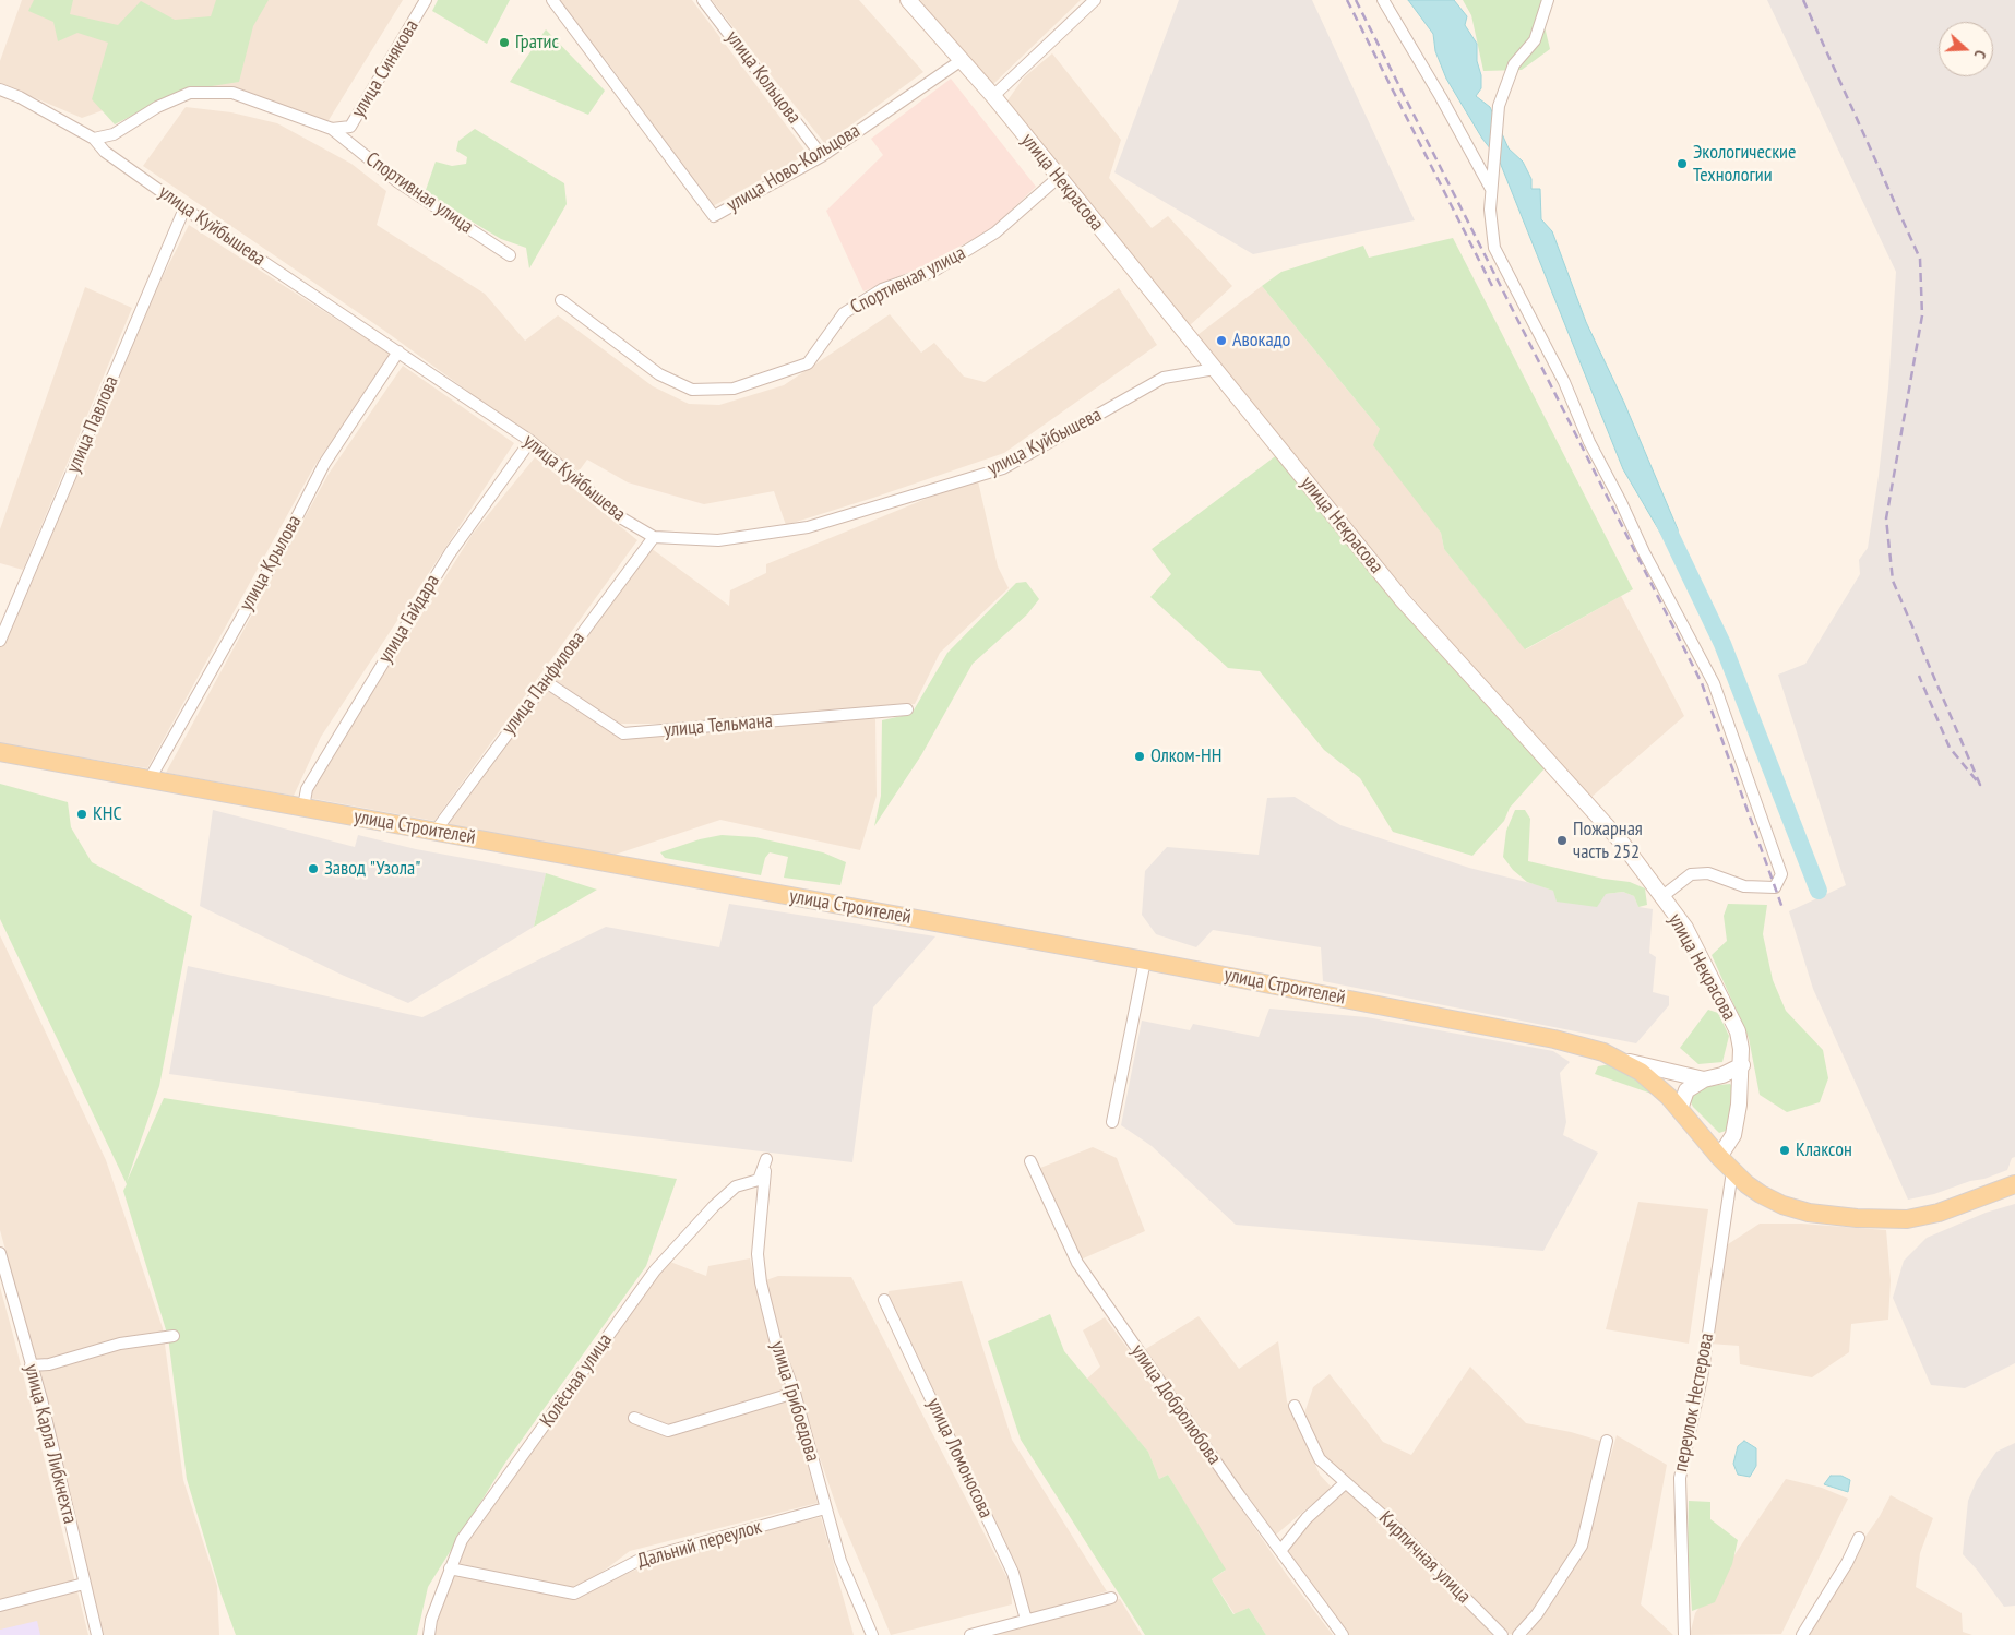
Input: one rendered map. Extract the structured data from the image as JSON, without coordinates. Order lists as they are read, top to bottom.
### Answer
{
  "streets": {
    "main road": ["улица Строителей"],
    "street": [
      "улица Синякова",
      "улица Кольцова",
      "улица Ново-Кольцова",
      "улица Некрасова",
      "Спортивная улица",
      "улица Куйбышева",
      "улица Павлова",
      "улица Крылова",
      "улица Гайдара",
      "улица Панфилова",
      "улица Тельмана",
      "Колёсная улица",
      "улица Грибоедова",
      "переулок Нестерова",
      "улица Добролюбова",
      "улица Карла Либкнехта",
      "улица Ломоносова",
      "Дальний переулок",
      "Кирпичная улица"
    ]
  },
  "crossings": [
    ["улица Синякова", "Спортивная улица"],
    ["улица Синякова", "улица Куйбышева"],
    ["улица Кольцова", "улица Ново-Кольцова"],
    ["улица Ново-Кольцова", "улица Некрасова"],
    ["улица Некрасова", "Спортивная улица"],
    ["улица Некрасова", "улица Куйбышева"],
    ["улица Некрасова", "улица Строителей"],
    ["улица Куйбышева", "улица Павлова"],
    ["улица Куйбышева", "улица Крылова"],
    ["улица Куйбышева", "улица Гайдара"],
    ["улица Куйбышева", "улица Панфилова"],
    ["улица Крылова", "улица Строителей"],
    ["улица Гайдара", "улица Строителей"],
    ["улица Панфилова", "улица Тельмана"],
    ["улица Панфилова", "улица Строителей"],
    ["улица Строителей", "переулок Нестерова"],
    ["Колёсная улица", "улица Грибоедова"],
    ["Колёсная улица", "Дальний переулок"],
    ["улица Грибоедова", "Дальний переулок"]
  ],
  "places": [
    "Гратис",
    "Экологические Технологии",
    "Авокадо",
    "Олком-НН",
    "КНС",
    "Пожарная часть 252",
    "Завод \"Узола\"",
    "Клаксон"
  ],
  "north": "right"
}
